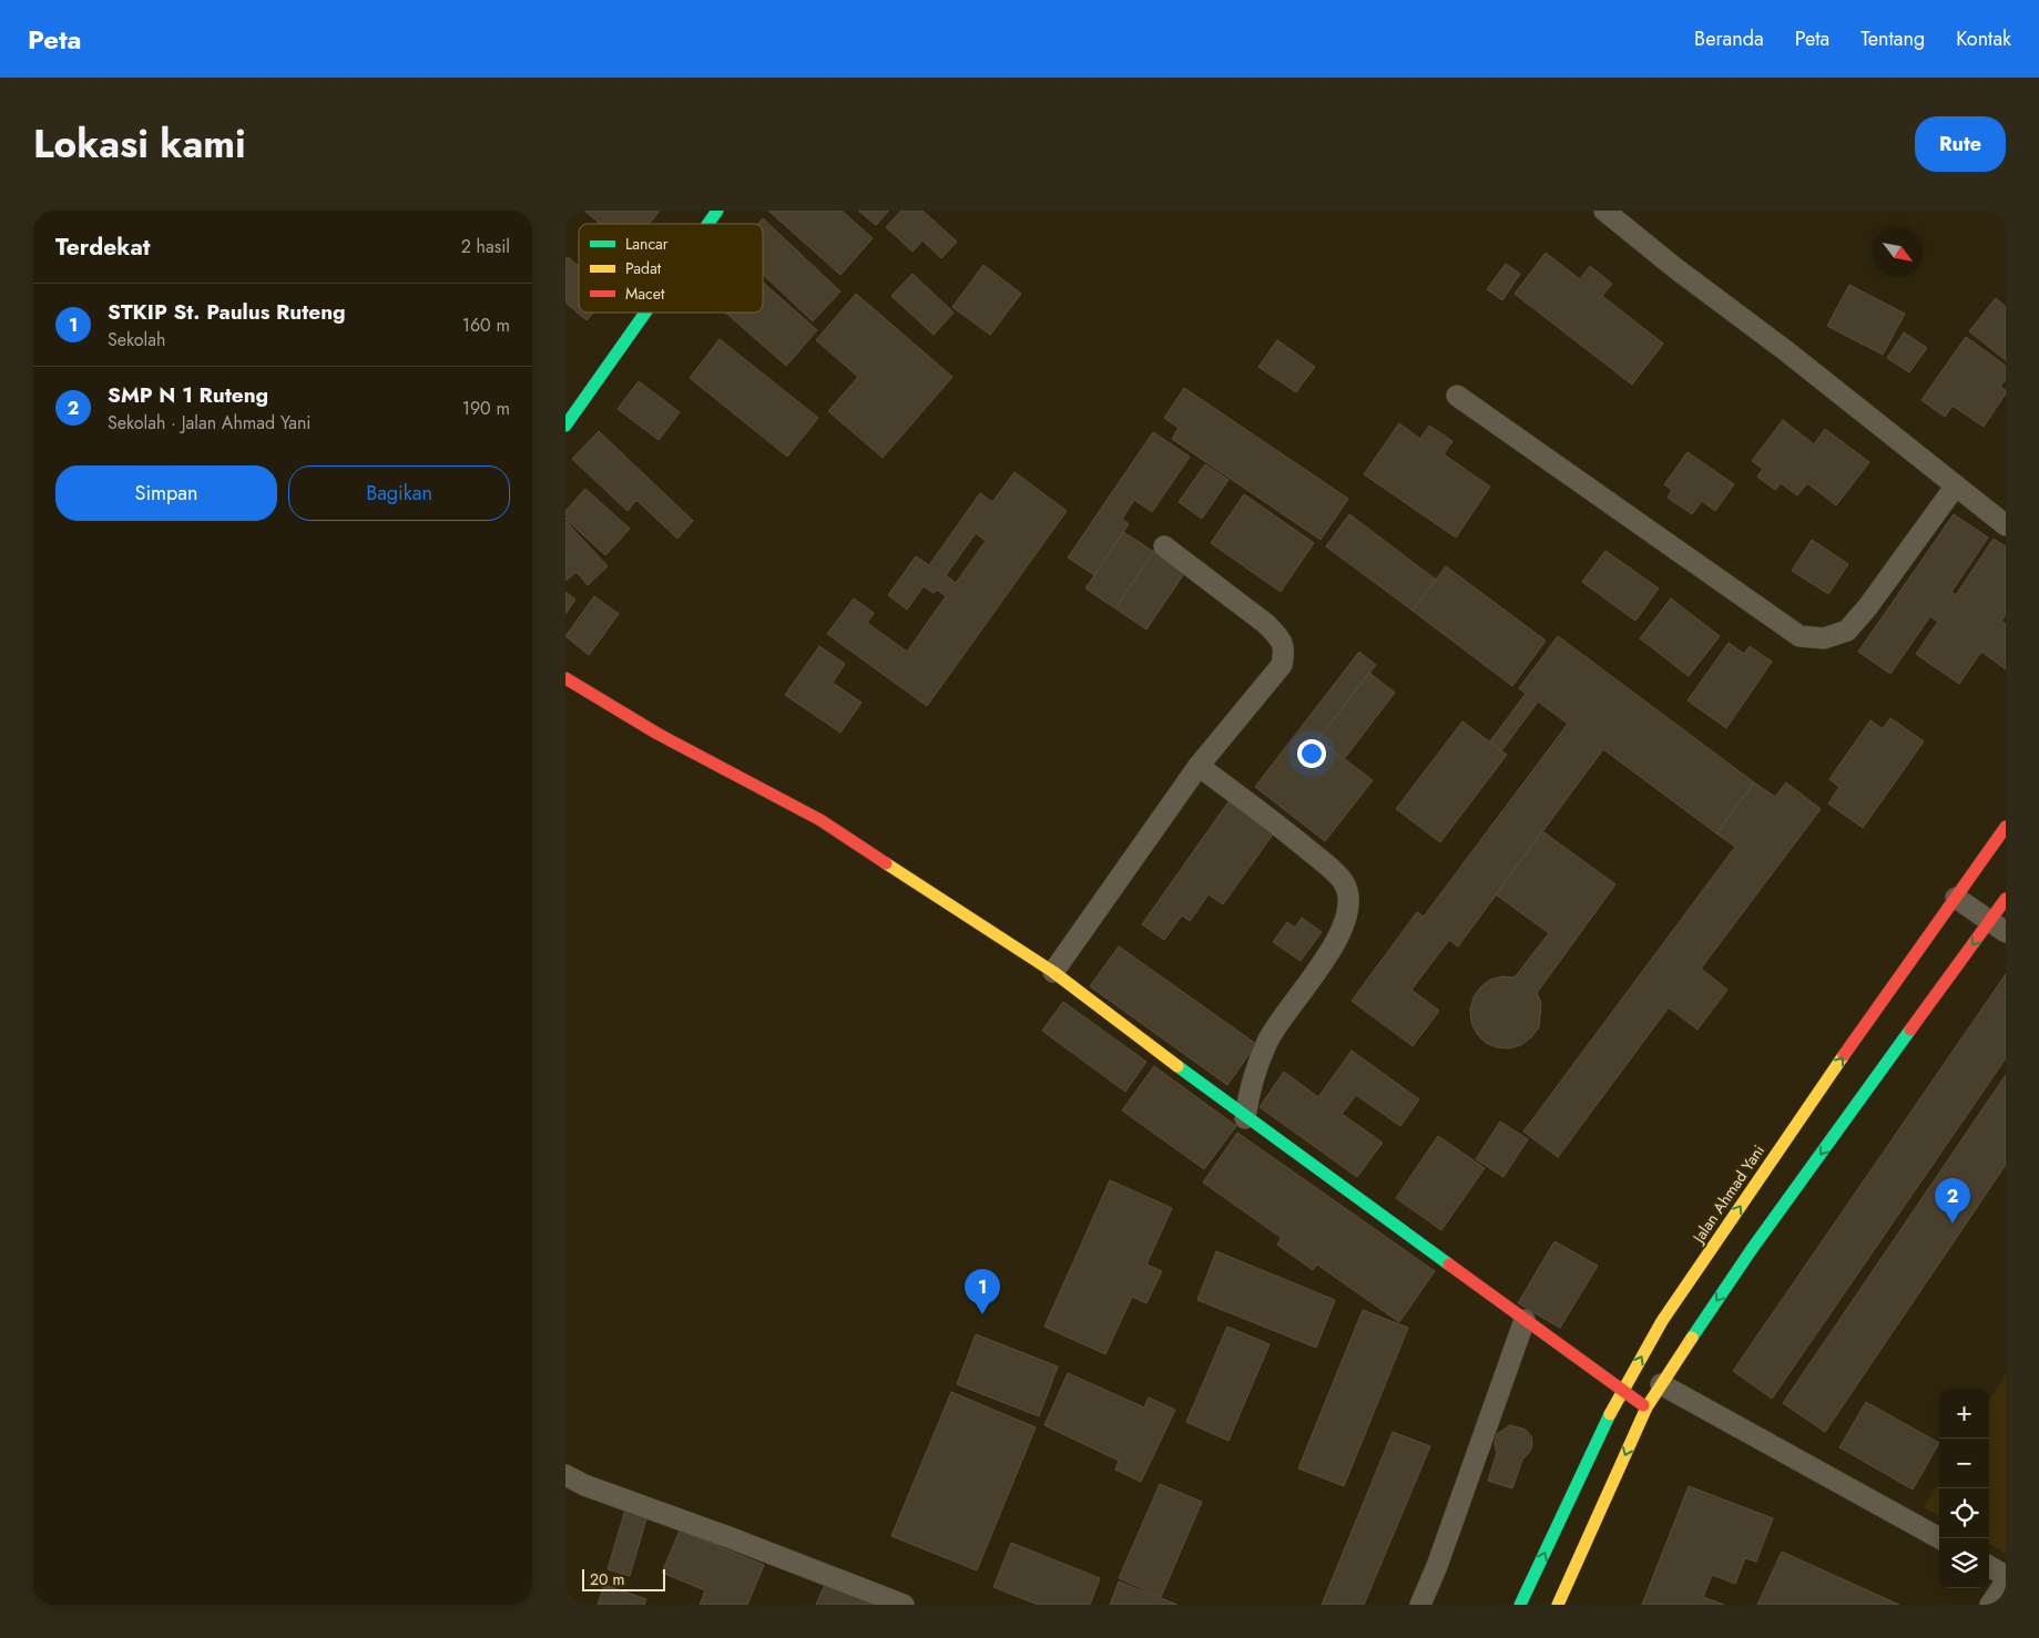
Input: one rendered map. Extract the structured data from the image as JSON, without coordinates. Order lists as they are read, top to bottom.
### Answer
{
  "streets": {
    "main road": ["Jalan Ahmad Yani"]
  },
  "legend": ["Lancar", "Padat", "Macet"],
  "scale_bar": "20 m",
  "north": "bottom right",
  "page": {
    "header": "Peta",
    "nav": [
      "Beranda",
      "Peta",
      "Tentang",
      "Kontak"
    ],
    "title": "Lokasi kami",
    "buttons": [
      "Rute",
      ["Simpan", "Bagikan"]
    ],
    "heading": ["Terdekat", "2 hasil"],
    "list": [
      {
        "mark": "1",
        "name": "STKIP St. Paulus Ruteng",
        "note": "Sekolah",
        "value": "160 m"
      },
      {
        "mark": "2",
        "name": "SMP N 1 Ruteng",
        "note": "Sekolah · Jalan Ahmad Yani",
        "value": "190 m"
      }
    ],
    "pins": ["2", "1"],
    "map_buttons": ["+", "−"],
    "scale": "20 m"
  }
}
